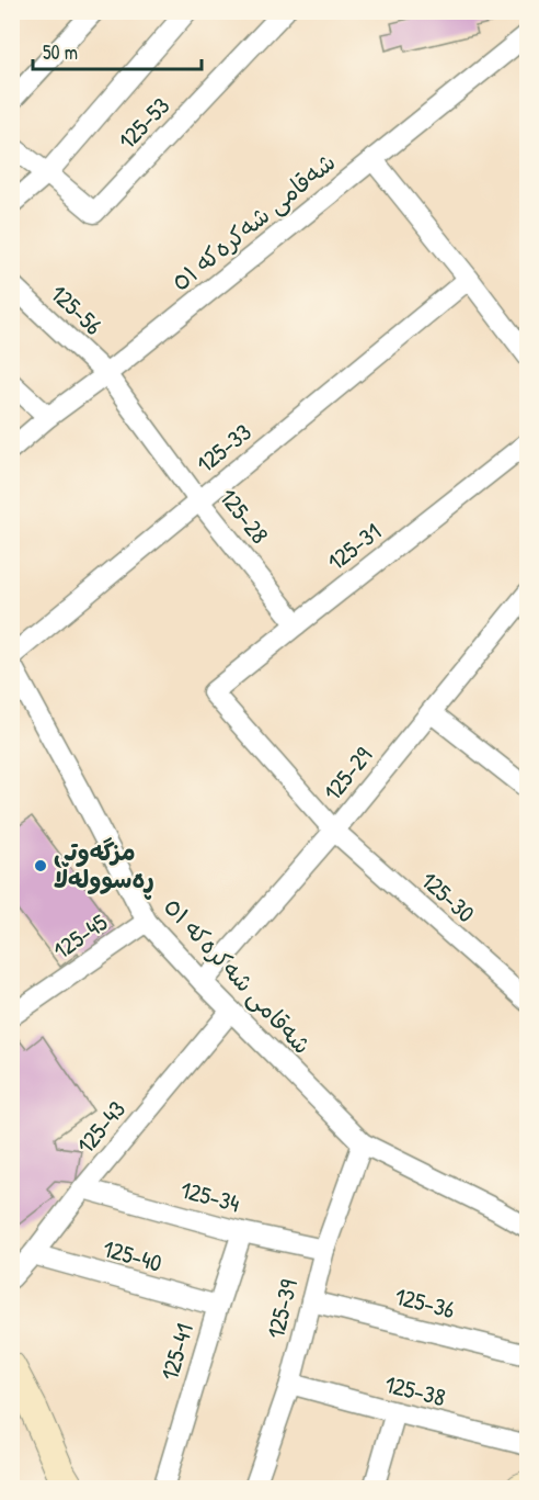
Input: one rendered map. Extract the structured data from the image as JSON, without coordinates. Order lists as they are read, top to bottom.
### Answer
{
  "streets": {
    "street": [
      "125-53",
      "شەقامی شەکرەکە ٥١",
      "125-56",
      "125-33",
      "125-28",
      "125-31",
      "125-29",
      "125-30",
      "125-45",
      "125-43",
      "125-34",
      "125-40",
      "125-36",
      "125-39",
      "125-41",
      "125-38"
    ]
  },
  "crossings": [
    ["شەقامی شەکرەکە ٥١", "125-56"],
    ["شەقامی شەکرەکە ٥١", "125-28"],
    ["شەقامی شەکرەکە ٥١", "125-29"],
    ["شەقامی شەکرەکە ٥١", "125-45"],
    ["شەقامی شەکرەکە ٥١", "125-43"],
    ["شەقامی شەکرەکە ٥١", "125-39"],
    ["125-56", "125-28"],
    ["125-33", "125-28"],
    ["125-28", "125-31"],
    ["125-31", "125-30"],
    ["125-29", "125-30"],
    ["125-43", "125-34"],
    ["125-43", "125-40"],
    ["125-34", "125-39"],
    ["125-34", "125-41"],
    ["125-40", "125-41"],
    ["125-36", "125-39"],
    ["125-39", "125-38"]
  ],
  "places": ["مزگەوتی ڕەسوولەڵا"],
  "scale_bar": "50 m"
}
